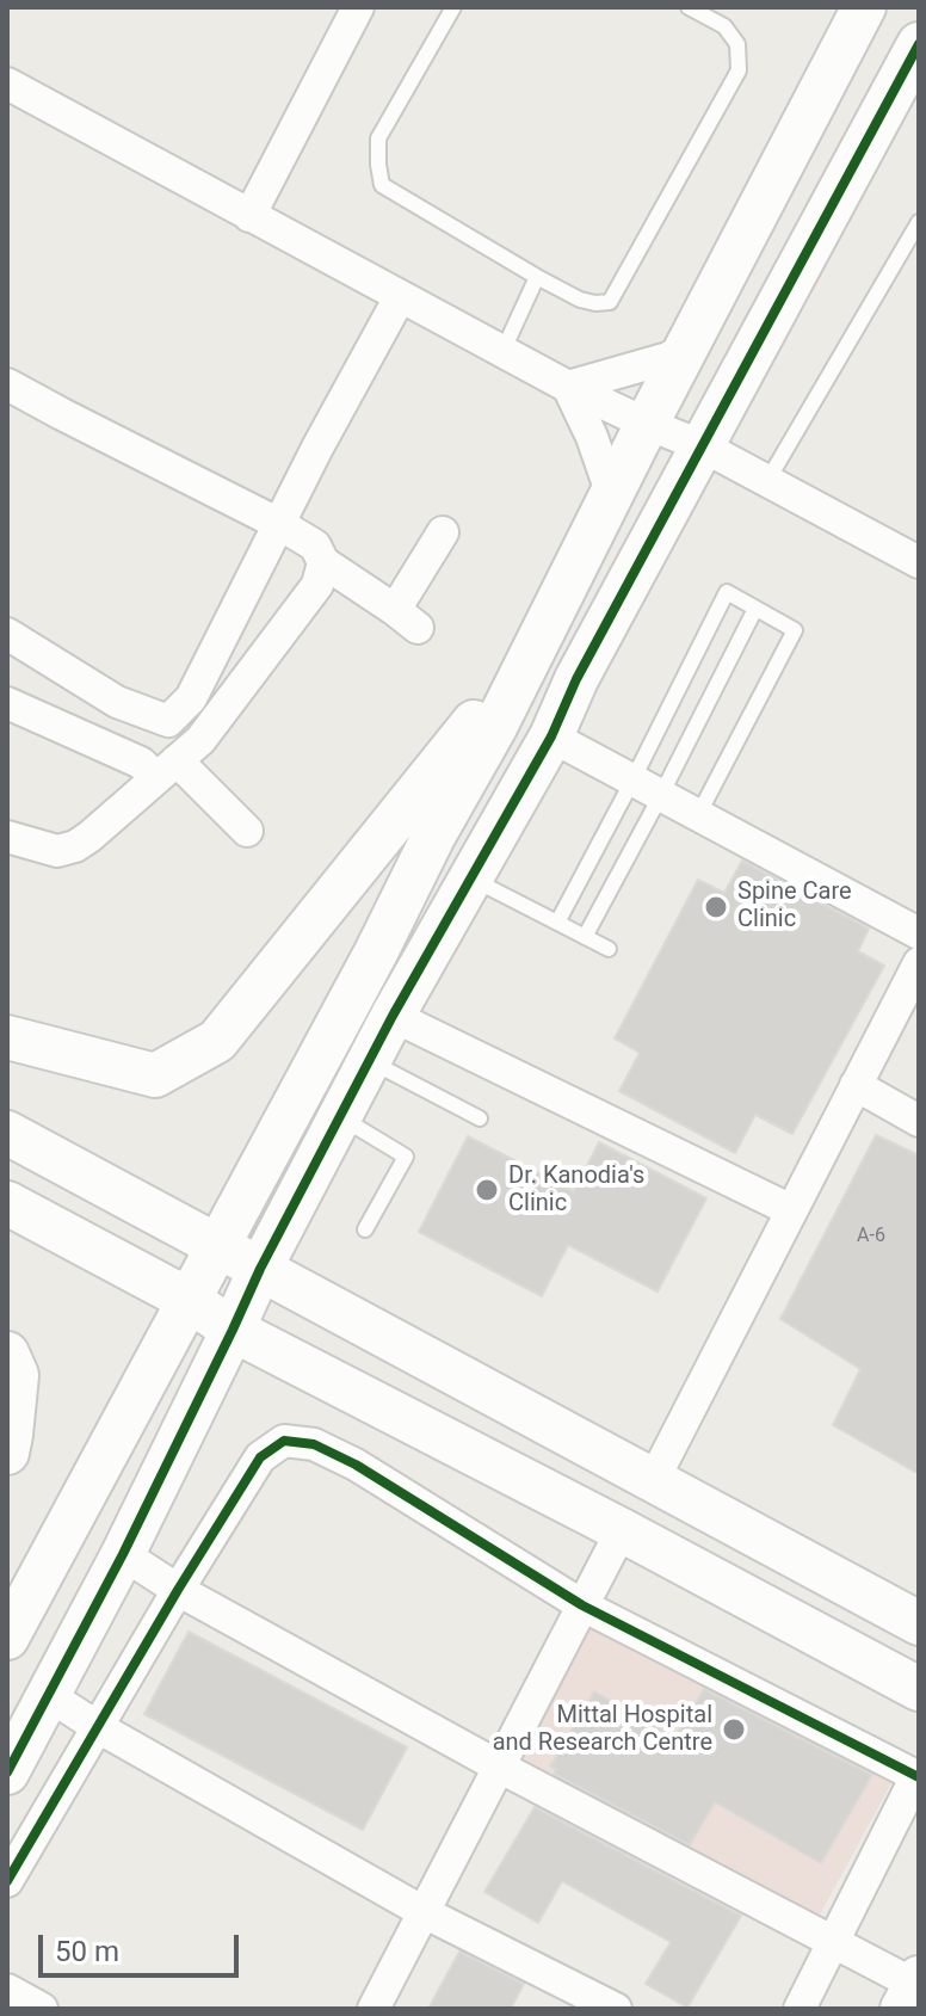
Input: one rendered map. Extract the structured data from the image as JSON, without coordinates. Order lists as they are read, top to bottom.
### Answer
{
  "places": ["Spine Care Clinic", "Dr. Kanodia's Clinic", "Mittal Hospital and Research Centre"],
  "house_numbers": ["A-6"],
  "scale_bar": "50 m"
}
